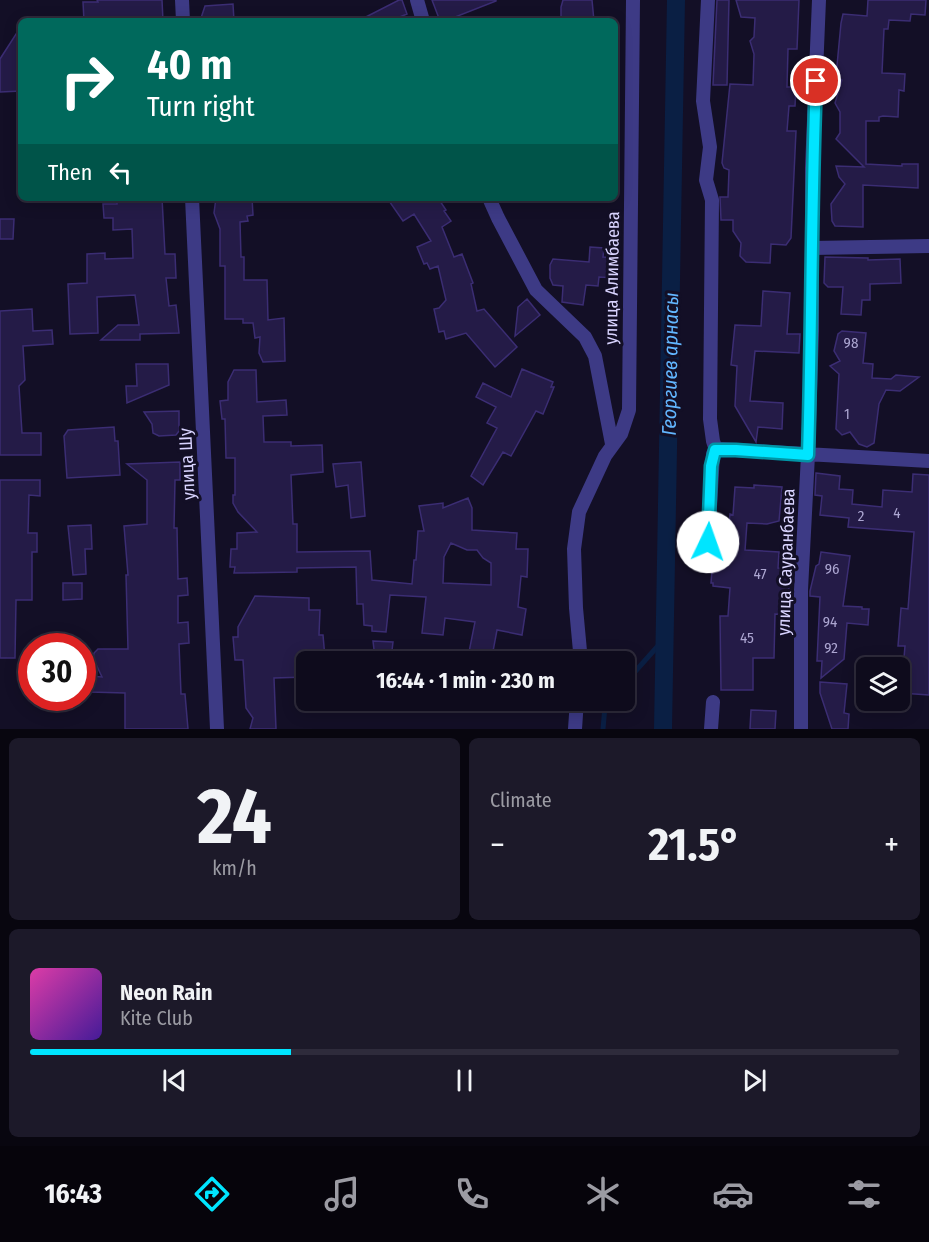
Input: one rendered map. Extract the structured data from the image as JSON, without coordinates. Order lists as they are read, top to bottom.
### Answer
{
  "streets": {
    "street": ["улица Алимбаева", "улица Шу", "улица Сауранбаева"]
  },
  "water": ["Георгиев арнасы"],
  "house_numbers": [
    "98",
    "1",
    "4",
    "2",
    "96",
    "47",
    "94",
    "45",
    "92"
  ],
  "page": {
    "turn": ["40 m", "Turn right"],
    "then": "Then",
    "limit": "30",
    "trip": "16:44 · 1 min · 230 m",
    "tile": [
      ["24", "km/h"],
      "Climate"
    ],
    "heat": ["−", "21.5°", "+"],
    "song": ["Neon Rain", "Kite Club"],
    "tabs": "16:43"
  }
}
